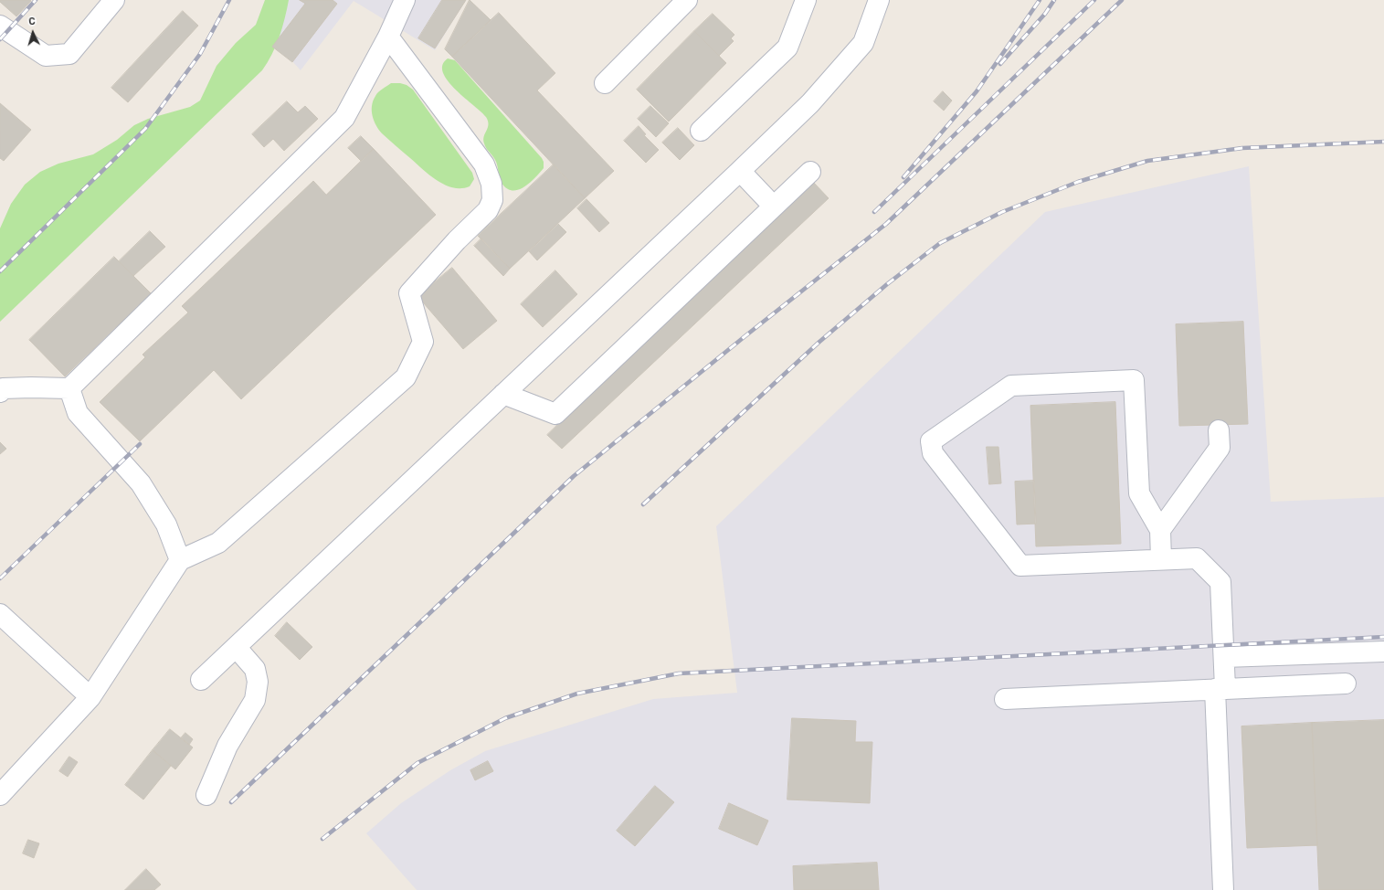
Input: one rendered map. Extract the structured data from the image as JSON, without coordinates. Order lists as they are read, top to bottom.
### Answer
{
  "north": "top"
}
